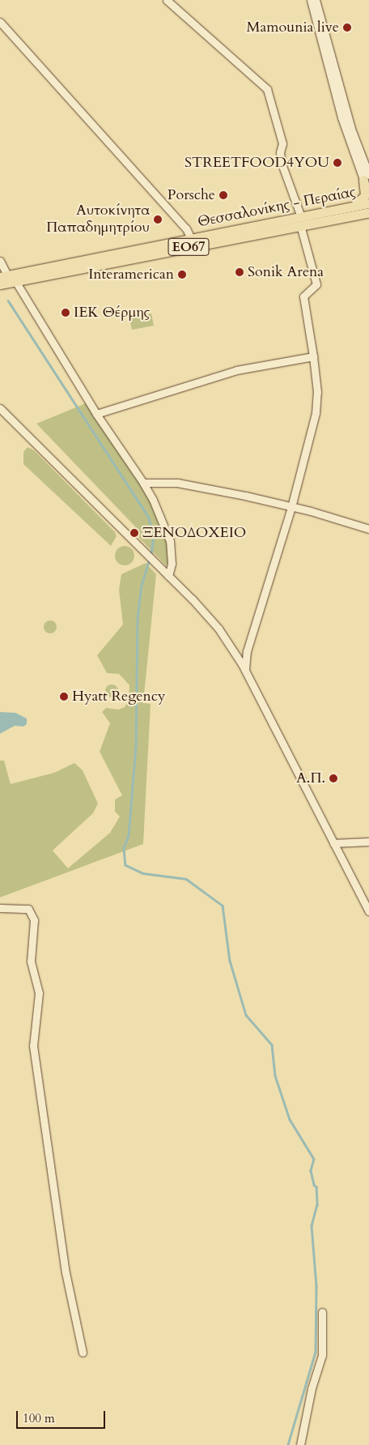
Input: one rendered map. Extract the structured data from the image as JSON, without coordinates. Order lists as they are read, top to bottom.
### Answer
{
  "streets": {
    "main road": ["Θεσσαλονίκης - Περαίας", "ΕΟ67"]
  },
  "places": [
    "Mamounia live",
    "STREETFOOD4YOU",
    "Porsche",
    "Αυτοκίνητα Παπαδημητρίου",
    "Sonik Arena",
    "Interamerican",
    "ΙΕΚ Θέρμης",
    "ΞΕΝΟΔΟΧΕΙΟ",
    "Hyatt Regency",
    "Α.Π."
  ],
  "scale_bar": "100 m"
}
